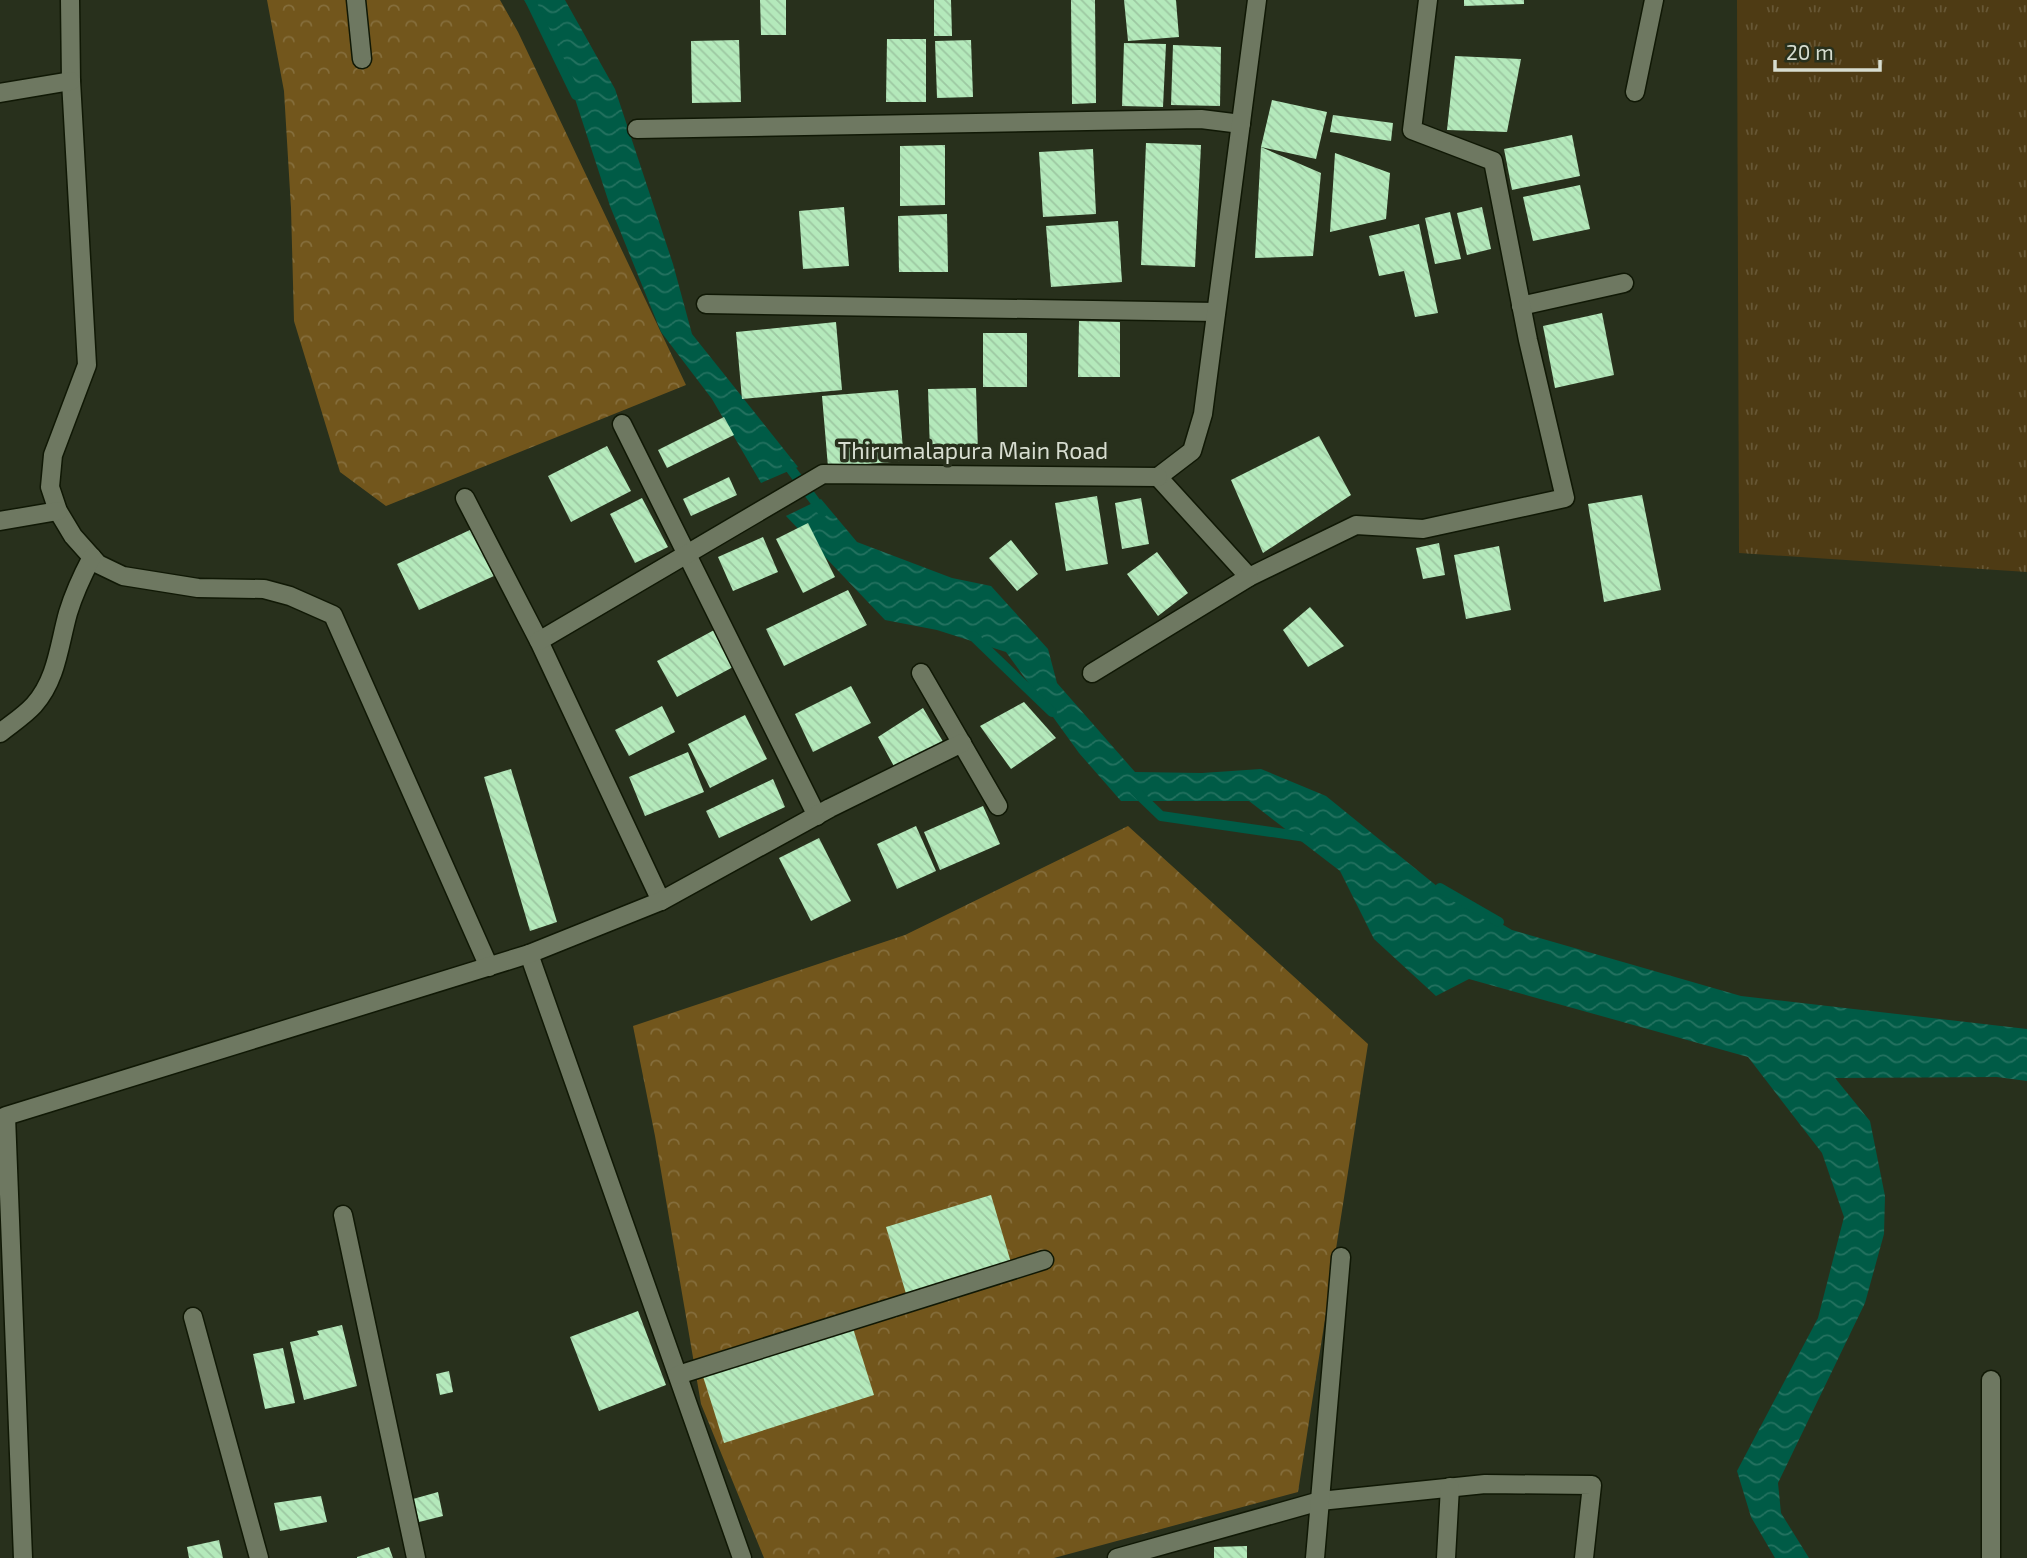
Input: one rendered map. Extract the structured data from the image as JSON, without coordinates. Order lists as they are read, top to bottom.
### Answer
{
  "streets": {
    "street": ["Thirumalapura Main Road"]
  },
  "scale_bar": "20 m"
}
